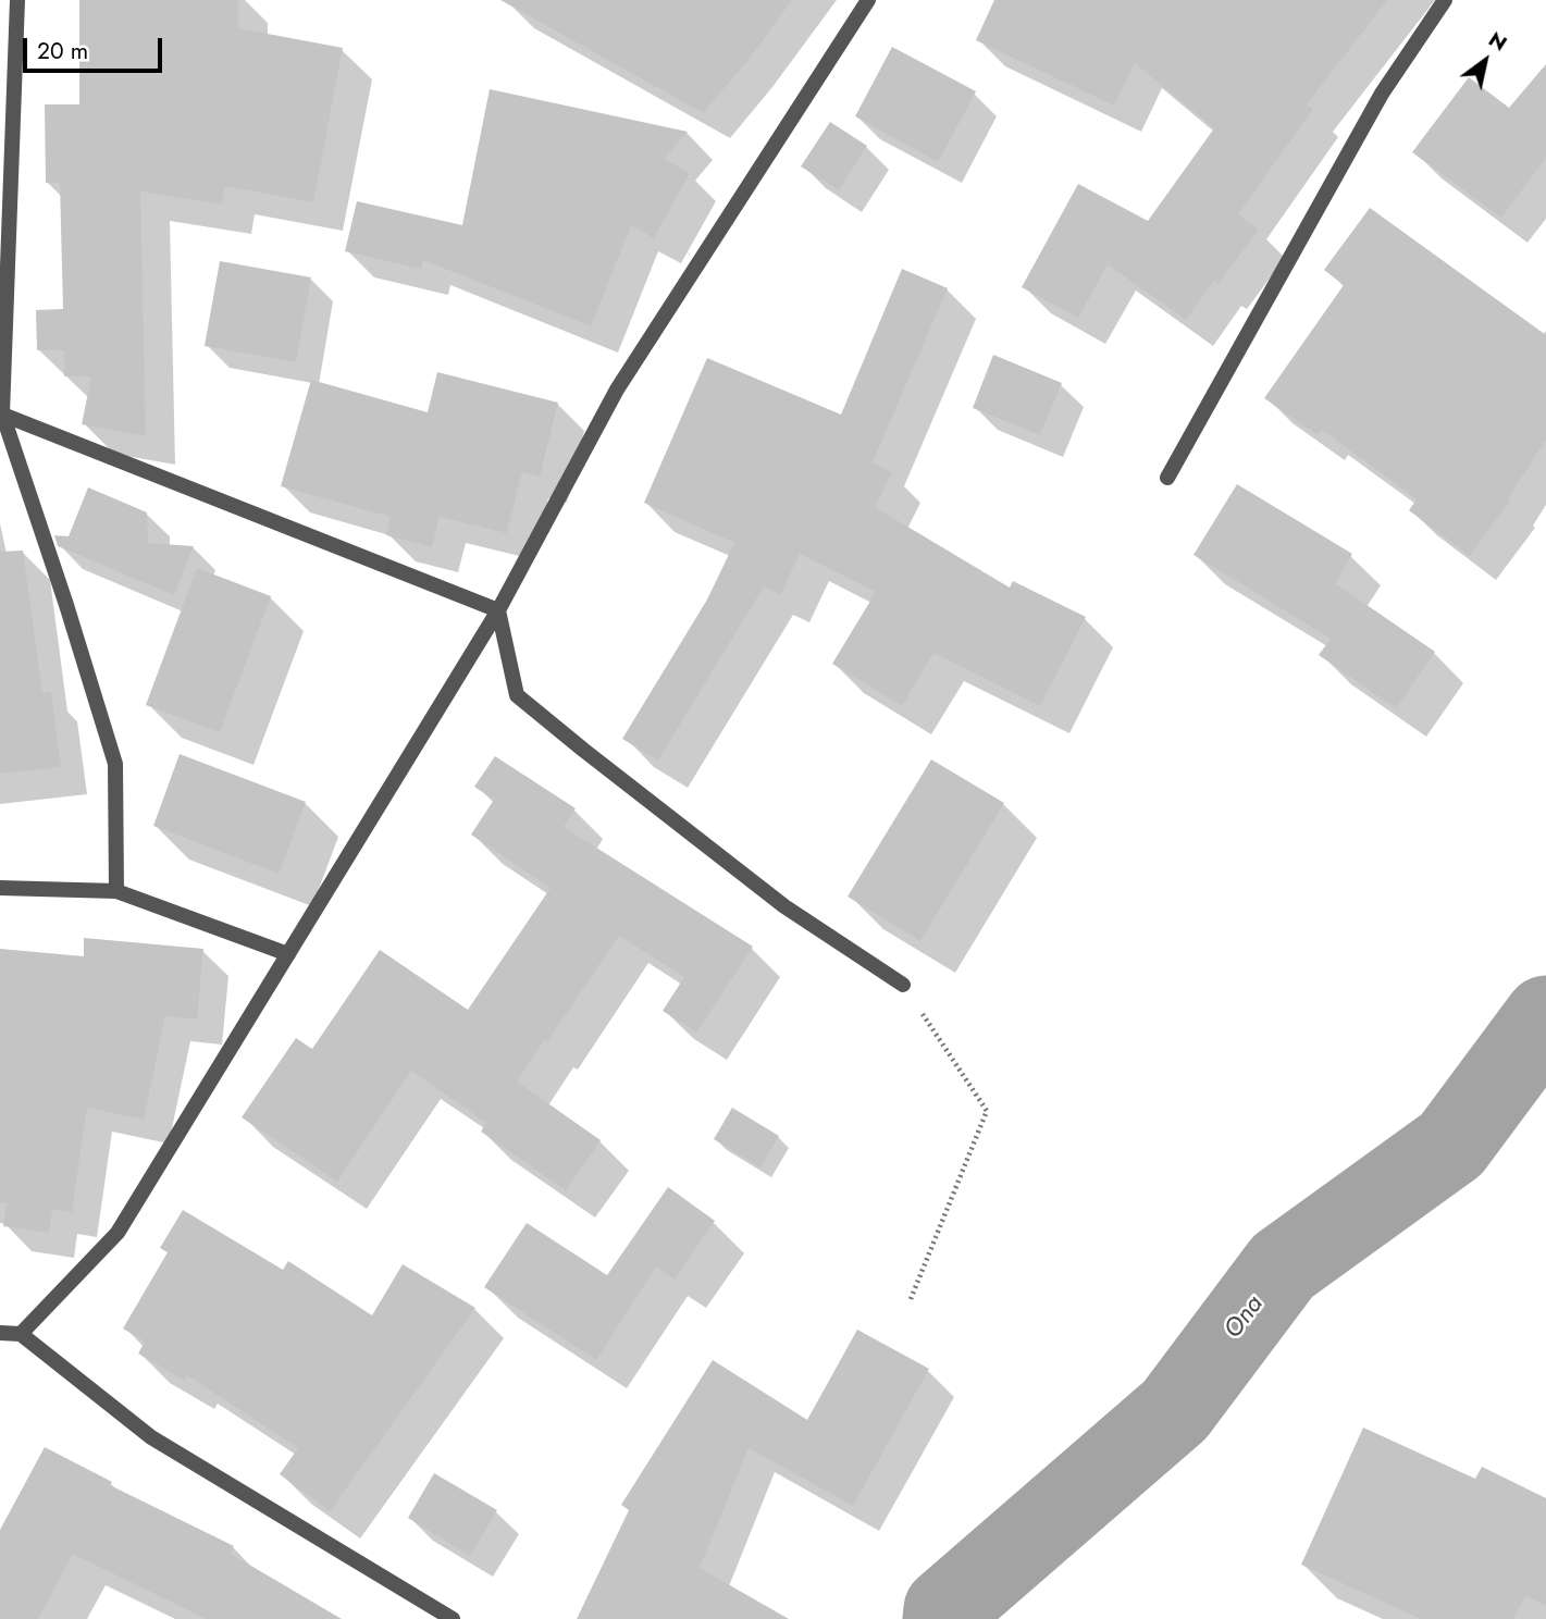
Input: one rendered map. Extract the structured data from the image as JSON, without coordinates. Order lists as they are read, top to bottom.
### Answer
{
  "water": ["Ona"],
  "scale_bar": "20 m",
  "north": "top right"
}
